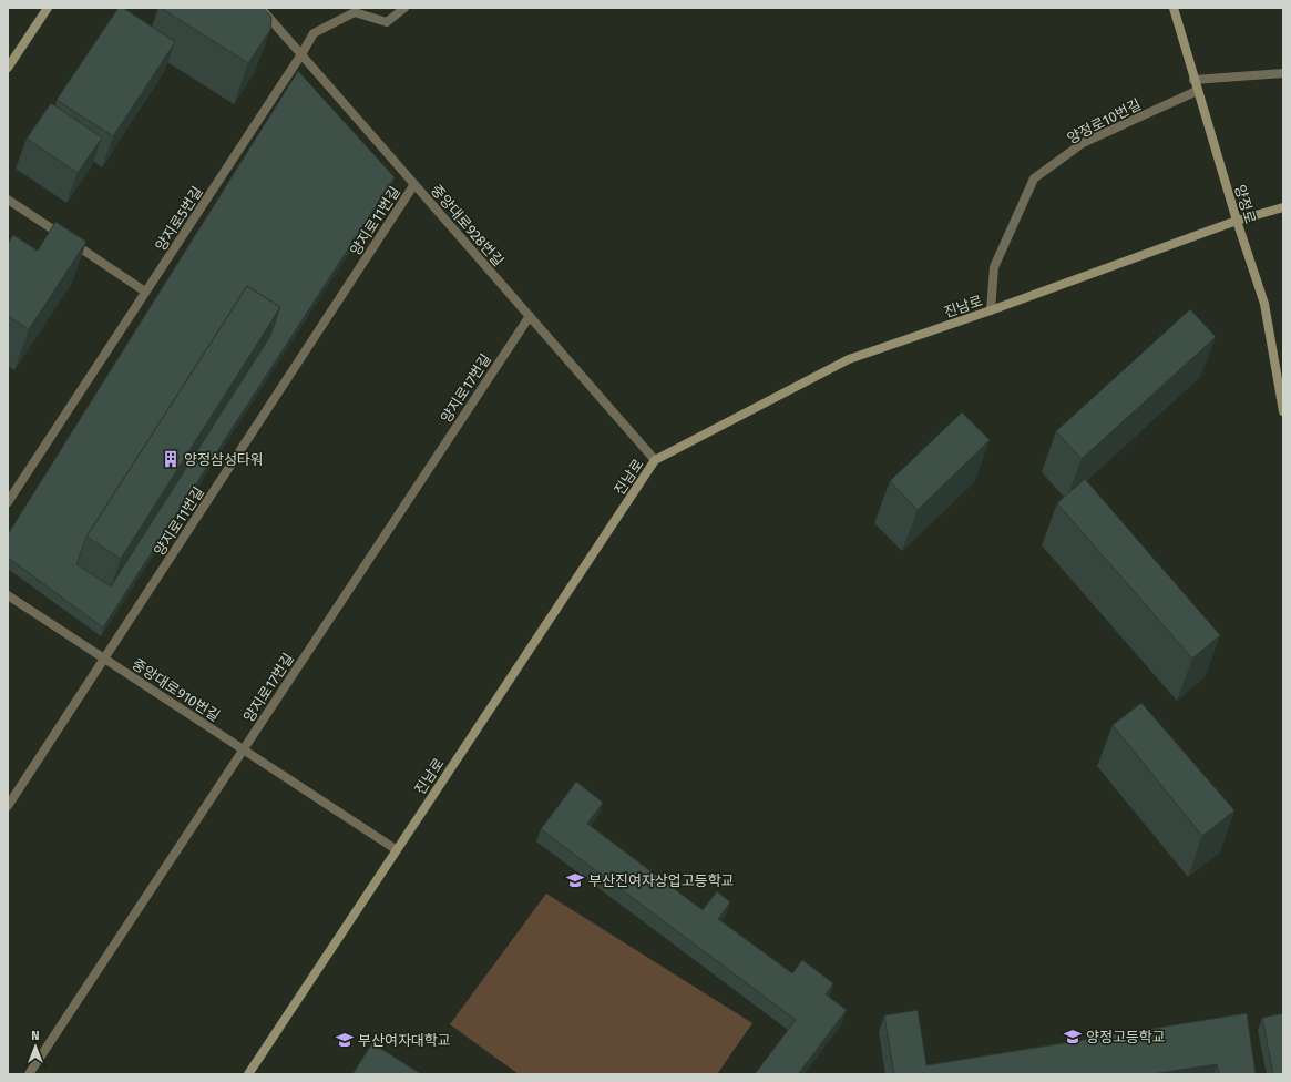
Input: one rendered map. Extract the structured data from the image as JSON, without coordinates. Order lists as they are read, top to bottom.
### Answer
{
  "streets": {
    "street": [
      "양정로10번길",
      "양정로",
      "양지로5번길",
      "양지로11번길",
      "중앙대로928번길",
      "진남로",
      "양지로17번길",
      "중앙대로910번길"
    ]
  },
  "crossings": [
    ["양정로10번길", "양정로"],
    ["양정로10번길", "진남로"],
    ["양정로", "진남로"],
    ["양지로5번길", "중앙대로928번길"],
    ["양지로11번길", "중앙대로928번길"],
    ["양지로11번길", "중앙대로910번길"],
    ["중앙대로928번길", "진남로"],
    ["중앙대로928번길", "양지로17번길"],
    ["진남로", "중앙대로910번길"],
    ["양지로17번길", "중앙대로910번길"]
  ],
  "places": {
    "building": ["양정삼성타워"],
    "school or university": ["부산진여자상업고등학교", "양정고등학교", "부산여자대학교"]
  },
  "north": "top"
}
